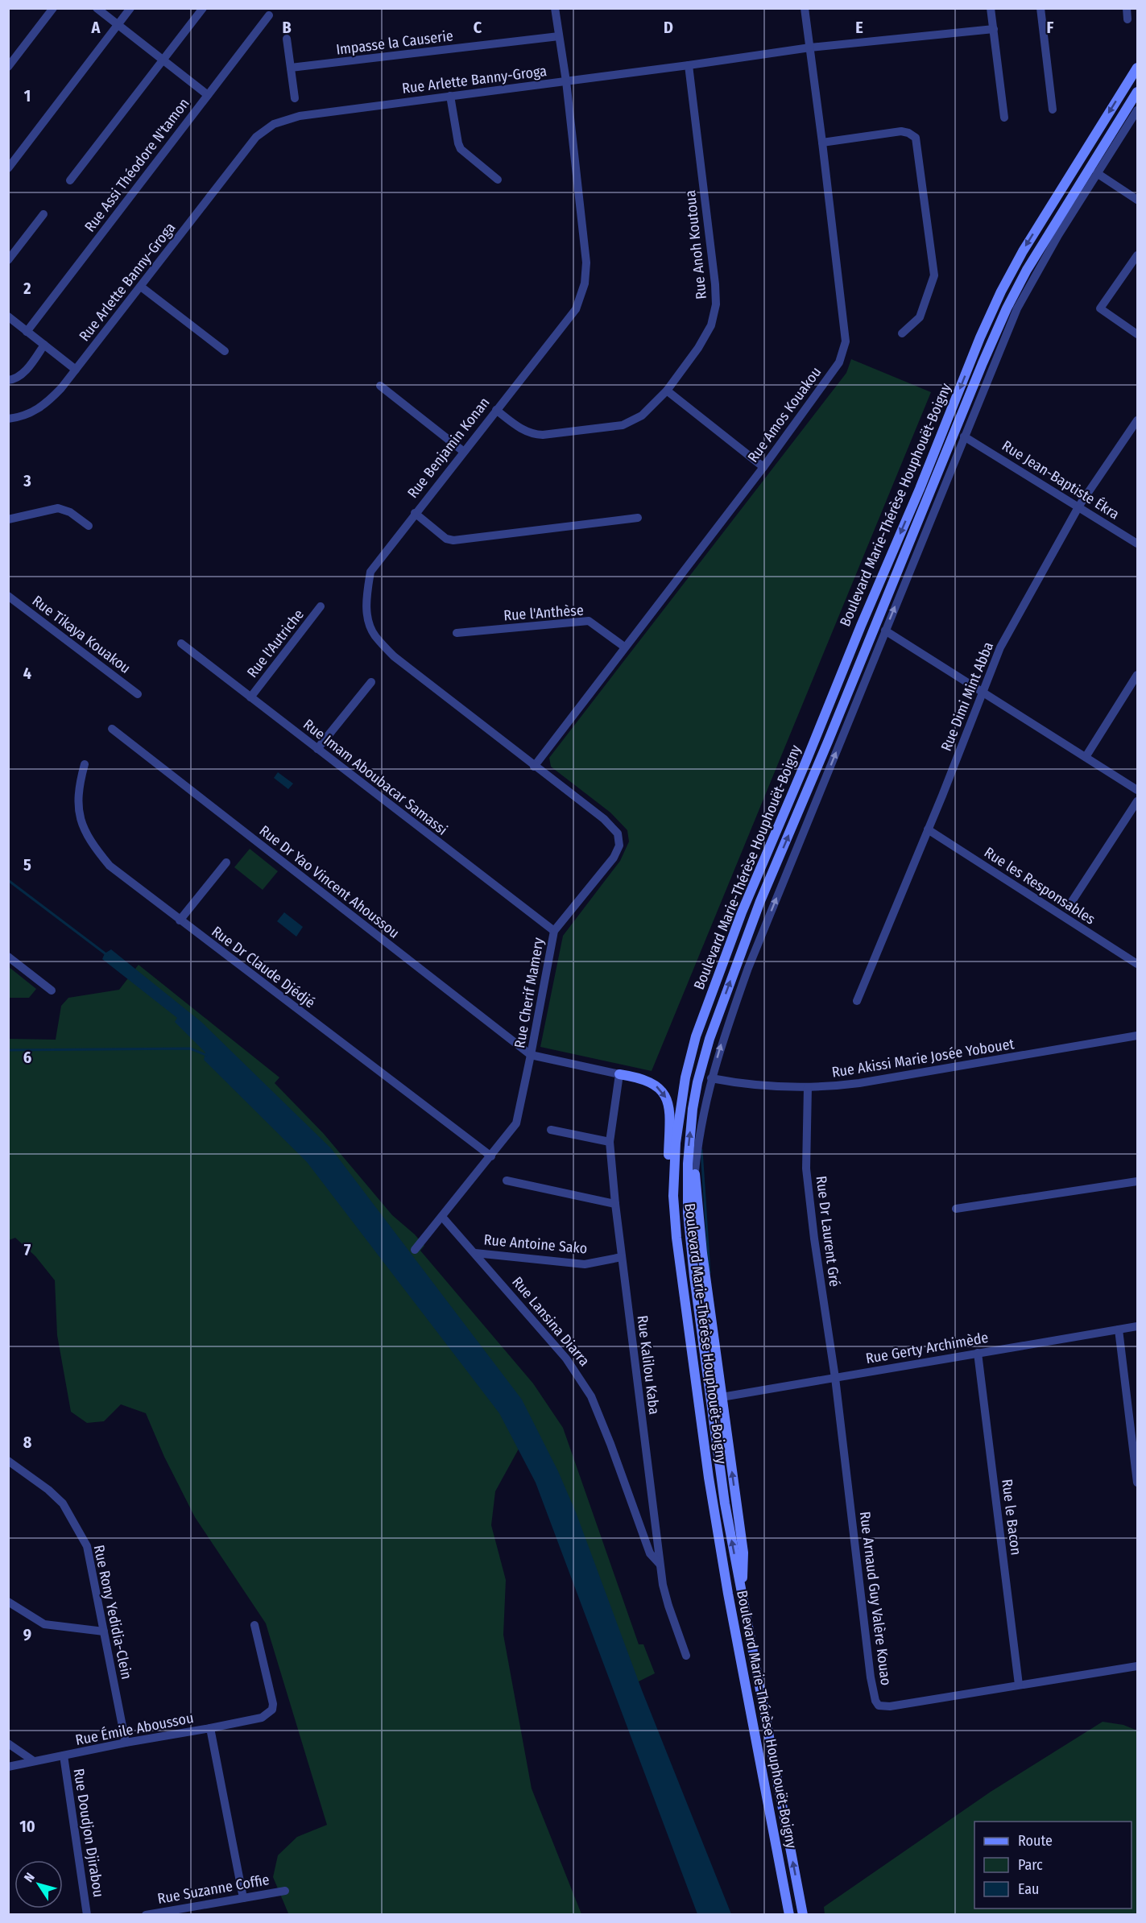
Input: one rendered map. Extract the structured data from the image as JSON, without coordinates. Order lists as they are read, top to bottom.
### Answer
{
  "streets": {
    "main road": ["Boulevard Marie-Thérèse Houphouët-Boigny"],
    "street": [
      "Impasse la Causerie",
      "Rue Arlette Banny-Groga",
      "Rue Assi Théodore N'tamon",
      "Rue Anoh Koutoua",
      "Rue Amos Kouakou",
      "Rue Benjamin Konan",
      "Rue Jean-Baptiste Ékra",
      "Rue l'Anthèse",
      "Rue Tikaya Kouakou",
      "Rue l'Autriche",
      "Rue Dimi Mint Abba",
      "Rue Imam Aboubacar Samassi",
      "Rue Dr Yao Vincent Ahoussou",
      "Rue les Responsables",
      "Rue Dr Claude Djédjé",
      "Rue Cherif Mamery",
      "Rue Akissi Marie Josée Yobouet",
      "Rue Dr Laurent Gré",
      "Rue Antoine Sako",
      "Rue Lansina Diarra",
      "Rue Gerty Archimède",
      "Rue Kalilou Kaba",
      "Rue le Bacon",
      "Rue Arnaud Guy Valère Kouao",
      "Rue Rony Yedidia-Clein",
      "Rue Émile Aboussou",
      "Rue Doudjon Djirabou",
      "Rue Suzanne Coffie"
    ]
  },
  "crossings": [
    ["Impasse la Causerie", "Rue Benjamin Konan"],
    ["Rue Arlette Banny-Groga", "Rue Anoh Koutoua"],
    ["Rue Arlette Banny-Groga", "Rue Amos Kouakou"],
    ["Rue Arlette Banny-Groga", "Rue Benjamin Konan"],
    ["Rue Anoh Koutoua", "Rue Benjamin Konan"],
    ["Rue Amos Kouakou", "Rue Benjamin Konan"],
    ["Rue Amos Kouakou", "Rue l'Anthèse"],
    ["Rue Amos Kouakou", "Rue Cherif Mamery"],
    ["Rue Benjamin Konan", "Rue Cherif Mamery"],
    ["Rue Jean-Baptiste Ékra", "Rue Dimi Mint Abba"],
    ["Rue l'Autriche", "Rue Imam Aboubacar Samassi"],
    ["Rue Dimi Mint Abba", "Rue les Responsables"],
    ["Rue Imam Aboubacar Samassi", "Rue Cherif Mamery"],
    ["Rue Dr Yao Vincent Ahoussou", "Rue Cherif Mamery"],
    ["Rue Dr Claude Djédjé", "Rue Cherif Mamery"],
    ["Rue Cherif Mamery", "Rue Lansina Diarra"],
    ["Rue Akissi Marie Josée Yobouet", "Rue Dr Laurent Gré"],
    ["Rue Dr Laurent Gré", "Rue Gerty Archimède"],
    ["Rue Dr Laurent Gré", "Rue Arnaud Guy Valère Kouao"],
    ["Rue Antoine Sako", "Rue Lansina Diarra"],
    ["Rue Antoine Sako", "Rue Kalilou Kaba"],
    ["Rue Lansina Diarra", "Rue Kalilou Kaba"],
    ["Rue Gerty Archimède", "Rue le Bacon"],
    ["Rue Gerty Archimède", "Rue Arnaud Guy Valère Kouao"],
    ["Rue le Bacon", "Rue Arnaud Guy Valère Kouao"],
    ["Rue Rony Yedidia-Clein", "Rue Émile Aboussou"],
    ["Rue Émile Aboussou", "Rue Doudjon Djirabou"],
    ["Rue Émile Aboussou", "Rue Suzanne Coffie"]
  ],
  "legend": ["Route", "Parc", "Eau"],
  "north": "top left",
  "grid": {
    "columns": [
      "A",
      "B",
      "C",
      "D",
      "E",
      "F"
    ],
    "rows": [
      "1",
      "2",
      "3",
      "4",
      "5",
      "6",
      "7",
      "8",
      "9",
      "10"
    ]
  }
}
